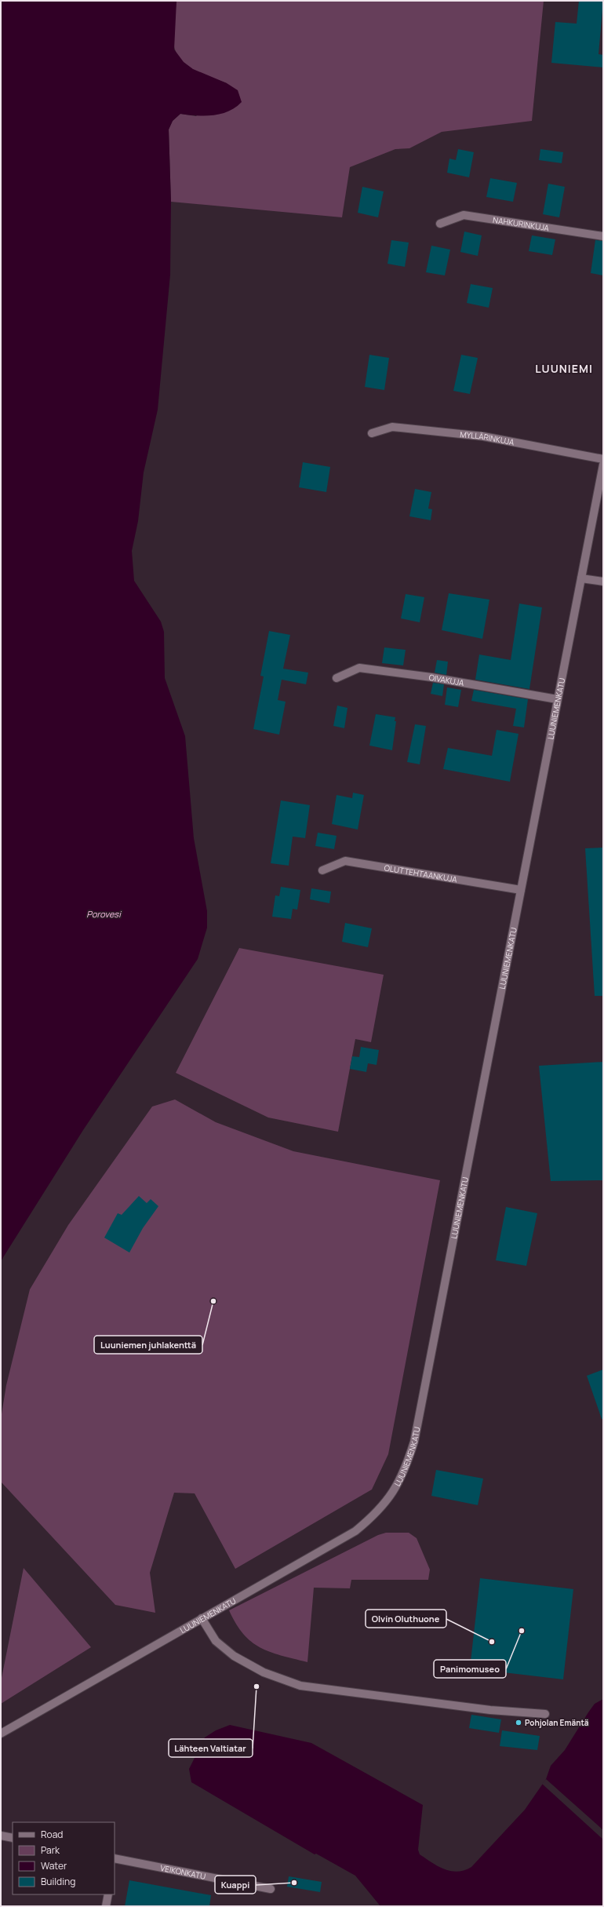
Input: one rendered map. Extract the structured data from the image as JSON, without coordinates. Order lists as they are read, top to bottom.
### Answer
{
  "streets": {
    "street": [
      "NAHKURINKUJA",
      "MYLLÄRINKUJA",
      "OIVAKUJA",
      "LUUNIEMENKATU",
      "OLUTTEHTAANKUJA",
      "VEIKONKATU"
    ]
  },
  "crossings": [
    ["OIVAKUJA", "LUUNIEMENKATU"],
    ["LUUNIEMENKATU", "OLUTTEHTAANKUJA"]
  ],
  "districts": ["LUUNIEMI"],
  "water": ["Porovesi"],
  "places": [
    "Luuniemen juhlakenttä",
    "Panimomuseo",
    "Olvin Oluthuone",
    "Lähteen Valtiatar",
    "Pohjolan Emäntä",
    "Kuappi"
  ],
  "legend": [
    "Road",
    "Park",
    "Water",
    "Building"
  ]
}
